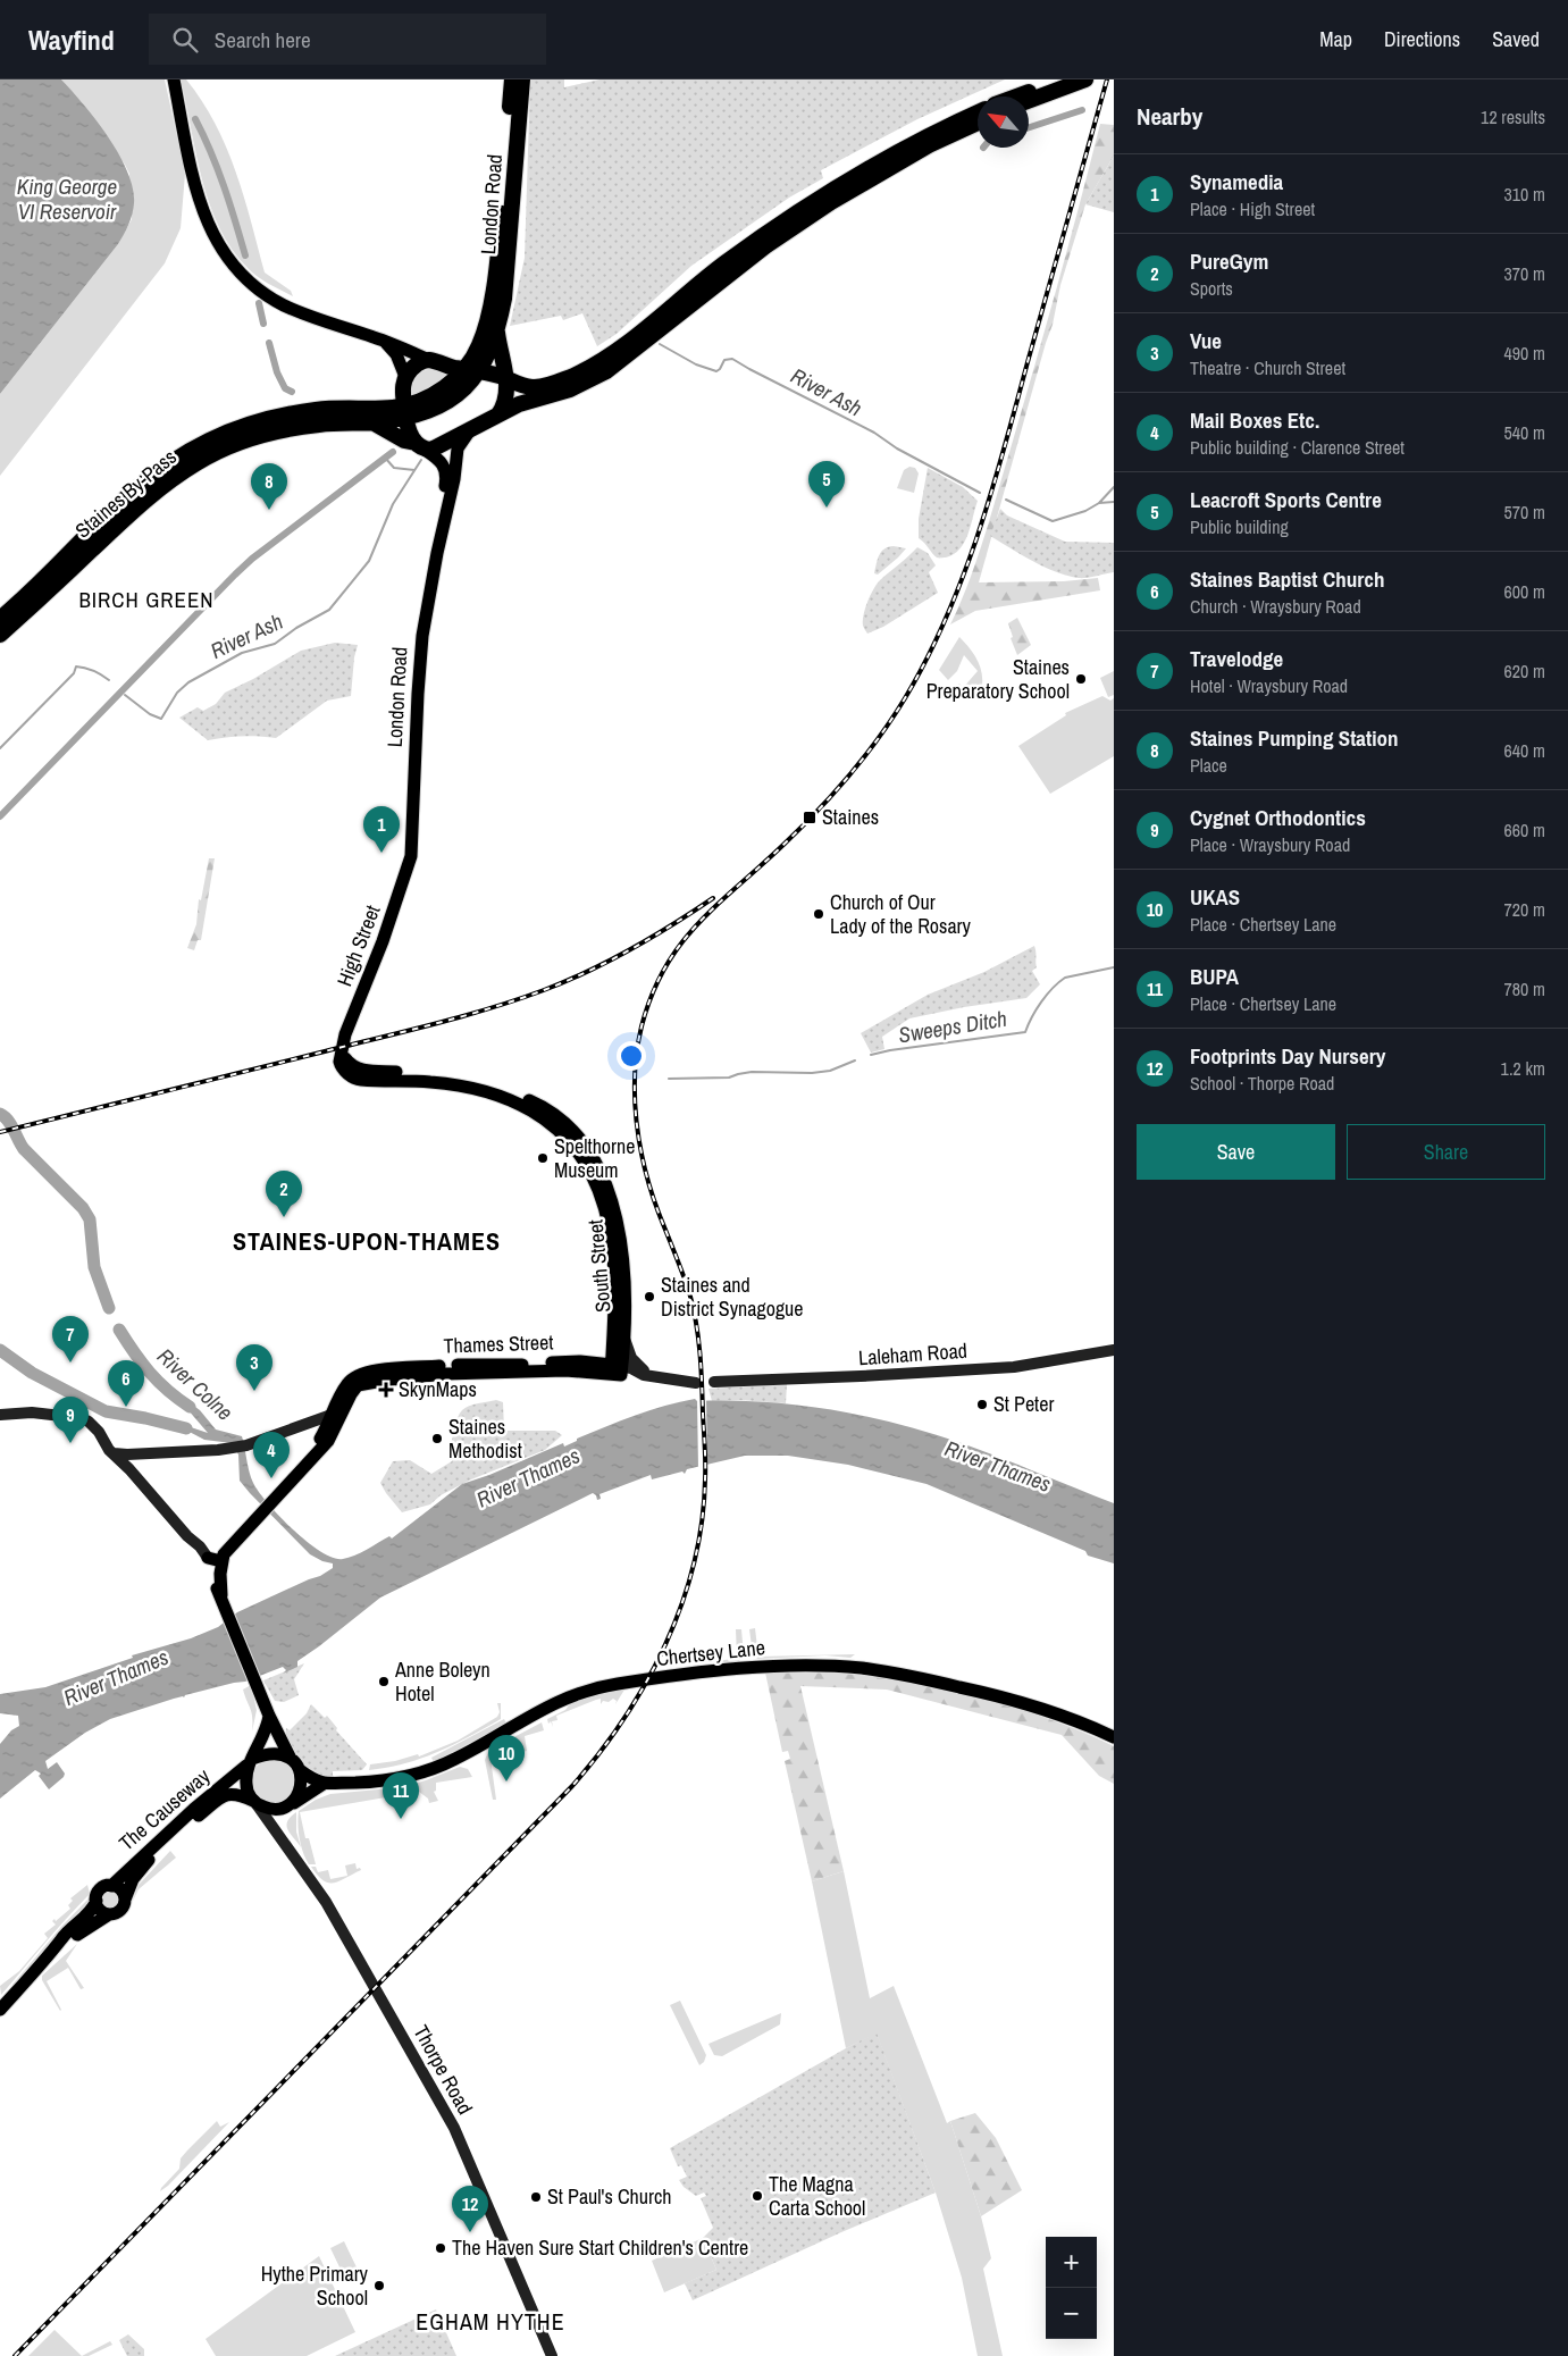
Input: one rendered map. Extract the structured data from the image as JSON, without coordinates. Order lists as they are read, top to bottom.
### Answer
{
  "streets": {
    "highway": ["London Road", "Staines By-Pass"],
    "main road": [
      "High Street",
      "South Street",
      "Thames Street",
      "Laleham Road",
      "Chertsey Lane",
      "The Causeway",
      "Thorpe Road"
    ]
  },
  "crossings": [
    ["London Road", "High Street"],
    ["High Street", "South Street"],
    ["South Street", "Thames Street"],
    ["Chertsey Lane", "The Causeway"],
    ["Chertsey Lane", "Thorpe Road"],
    ["The Causeway", "Thorpe Road"]
  ],
  "districts": ["BIRCH GREEN", "STAINES-UPON-THAMES", "EGHAM HYTHE"],
  "water": [
    "King George VI Reservoir",
    "River Ash",
    "Sweeps Ditch",
    "River Colne",
    "River Thames"
  ],
  "places": {
    "other": [
      "Staines Preparatory School",
      "Church of Our Lady of the Rosary",
      "Spelthorne Museum",
      "Staines and District Synagogue",
      "St Peter",
      "Staines Methodist",
      "Anne Boleyn Hotel",
      "The Magna Carta School",
      "St Paul's Church",
      "The Haven Sure Start Children's Centre",
      "Hythe Primary School"
    ],
    "transit": ["Staines"],
    "health": ["SkynMaps"]
  },
  "north": "top left",
  "page": {
    "header": "Wayfind",
    "search": "Search here",
    "nav": ["Map", "Directions", "Saved"],
    "heading": ["Nearby", "12 results"],
    "list": [
      {
        "mark": "1",
        "name": "Synamedia",
        "note": "Place · High Street",
        "value": "310 m"
      },
      {
        "mark": "2",
        "name": "PureGym",
        "note": "Sports",
        "value": "370 m"
      },
      {
        "mark": "3",
        "name": "Vue",
        "note": "Theatre · Church Street",
        "value": "490 m"
      },
      {
        "mark": "4",
        "name": "Mail Boxes Etc.",
        "note": "Public building · Clarence Street",
        "value": "540 m"
      },
      {
        "mark": "5",
        "name": "Leacroft Sports Centre",
        "note": "Public building",
        "value": "570 m"
      },
      {
        "mark": "6",
        "name": "Staines Baptist Church",
        "note": "Church · Wraysbury Road",
        "value": "600 m"
      },
      {
        "mark": "7",
        "name": "Travelodge",
        "note": "Hotel · Wraysbury Road",
        "value": "620 m"
      },
      {
        "mark": "8",
        "name": "Staines Pumping Station",
        "note": "Place",
        "value": "640 m"
      },
      {
        "mark": "9",
        "name": "Cygnet Orthodontics",
        "note": "Place · Wraysbury Road",
        "value": "660 m"
      },
      {
        "mark": "10",
        "name": "UKAS",
        "note": "Place · Chertsey Lane",
        "value": "720 m"
      },
      {
        "mark": "11",
        "name": "BUPA",
        "note": "Place · Chertsey Lane",
        "value": "780 m"
      },
      {
        "mark": "12",
        "name": "Footprints Day Nursery",
        "note": "School · Thorpe Road",
        "value": "1.2 km"
      }
    ],
    "pins": [
      "5",
      "8",
      "1",
      "2",
      "7",
      "3",
      "6",
      "9",
      "4",
      "10",
      "11",
      "12"
    ],
    "buttons": ["Save", "Share"],
    "map_buttons": ["+", "−"]
  }
}
